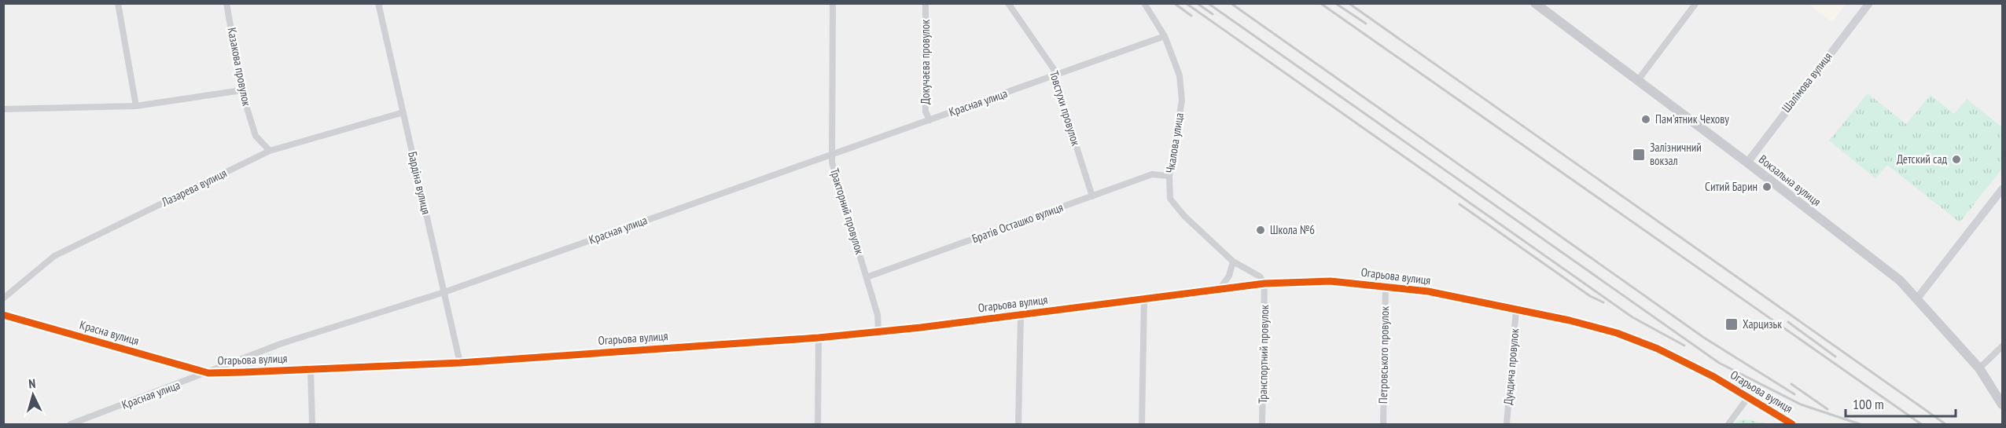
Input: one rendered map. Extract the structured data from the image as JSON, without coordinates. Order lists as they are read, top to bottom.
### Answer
{
  "streets": {
    "main road": ["Шалімова вулиця", "Вокзальна вулиця"],
    "street": [
      "Докучаєва провулок",
      "Казакова провулок",
      "Красная улица",
      "Товстухи провулок",
      "Чкалова улица",
      "Бардіна вулиця",
      "Лазарева вулиця",
      "Тракторний провулок",
      "Братів Осташко вулиця",
      "Огарьова вулиця",
      "Красна вулиця",
      "Транспортний провулок",
      "Петровського провулок",
      "Дундича провулок"
    ]
  },
  "crossings": [
    ["Докучаєва провулок", "Красная улица"],
    ["Казакова провулок", "Лазарева вулиця"],
    ["Шалімова вулиця", "Вокзальна вулиця"],
    ["Красная улица", "Товстухи провулок"],
    ["Красная улица", "Чкалова улица"],
    ["Красная улица", "Бардіна вулиця"],
    ["Красная улица", "Тракторний провулок"],
    ["Красная улица", "Огарьова вулиця"],
    ["Красная улица", "Красна вулиця"],
    ["Товстухи провулок", "Братів Осташко вулиця"],
    ["Чкалова улица", "Братів Осташко вулиця"],
    ["Чкалова улица", "Огарьова вулиця"],
    ["Чкалова улица", "Транспортний провулок"],
    ["Бардіна вулиця", "Лазарева вулиця"],
    ["Бардіна вулиця", "Огарьова вулиця"],
    ["Тракторний провулок", "Братів Осташко вулиця"],
    ["Тракторний провулок", "Огарьова вулиця"],
    ["Огарьова вулиця", "Красна вулиця"],
    ["Огарьова вулиця", "Транспортний провулок"],
    ["Огарьова вулиця", "Петровського провулок"],
    ["Огарьова вулиця", "Дундича провулок"]
  ],
  "places": {
    "other": [
      "Пам'ятник Чехову",
      "Детский сад",
      "Ситий Барин",
      "Школа №6"
    ],
    "transit": ["Залізничний вокзал", "Харцизьк"]
  },
  "scale_bar": "100 m",
  "north": "top"
}
